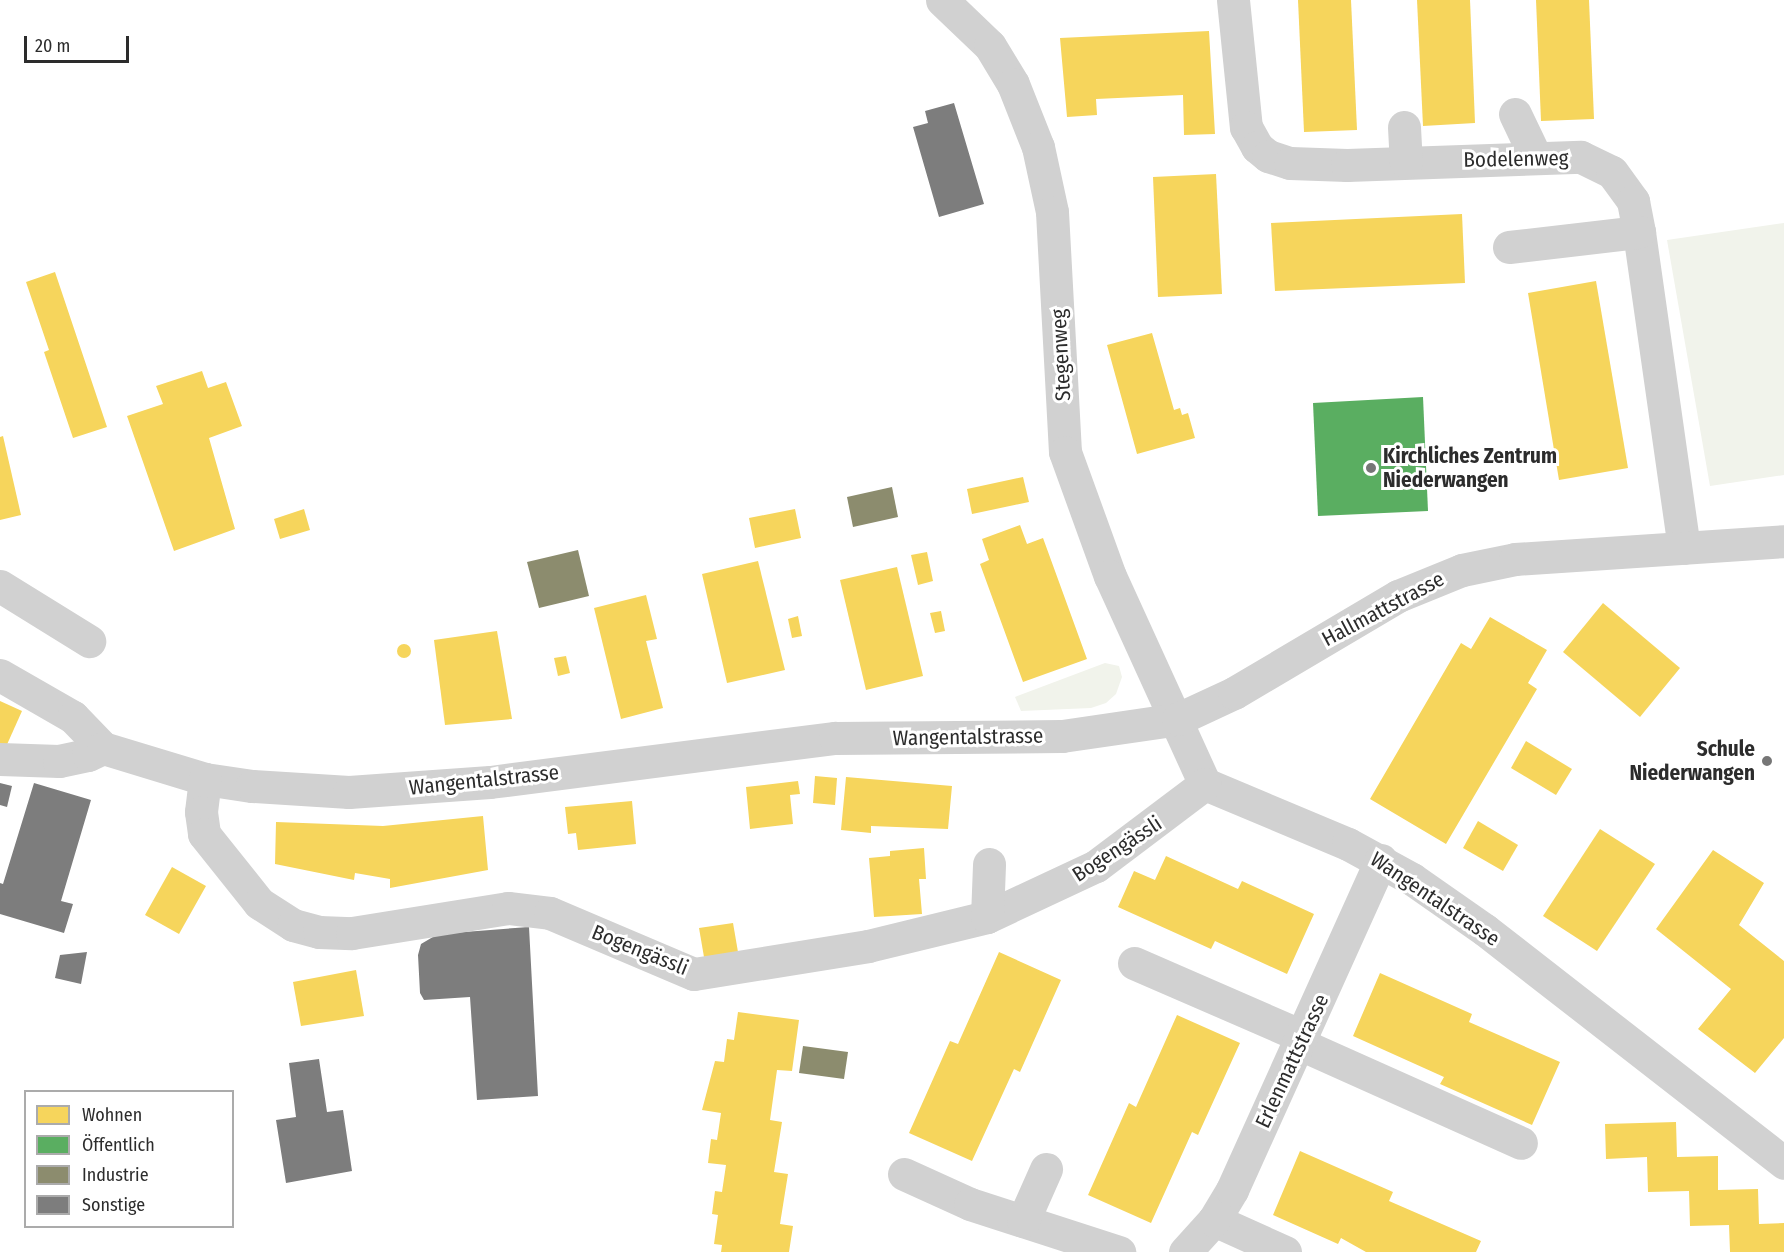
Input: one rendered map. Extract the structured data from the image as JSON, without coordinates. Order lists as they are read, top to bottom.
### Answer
{
  "streets": {
    "street": [
      "Bodelenweg",
      "Stegenweg",
      "Hallmattstrasse",
      "Wangentalstrasse",
      "Bogengässli",
      "Erlenmattstrasse"
    ]
  },
  "crossings": [
    ["Bodelenweg", "Hallmattstrasse"],
    ["Stegenweg", "Hallmattstrasse"],
    ["Stegenweg", "Wangentalstrasse"],
    ["Hallmattstrasse", "Wangentalstrasse"],
    ["Wangentalstrasse", "Bogengässli"],
    ["Wangentalstrasse", "Erlenmattstrasse"]
  ],
  "places": ["Kirchliches Zentrum Niederwangen", "Schule Niederwangen"],
  "legend": [
    "Wohnen",
    "Öffentlich",
    "Industrie",
    "Sonstige"
  ],
  "scale_bar": "20 m"
}
